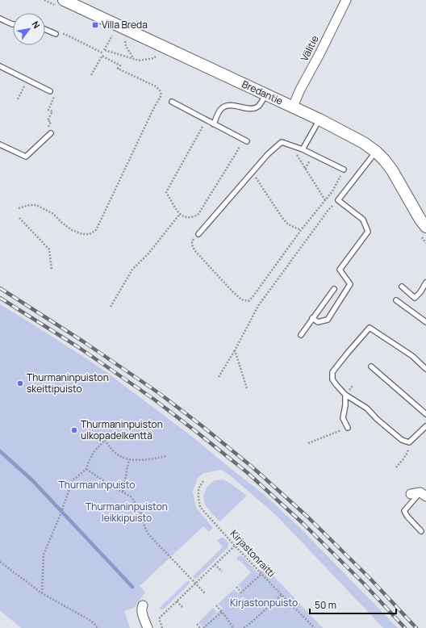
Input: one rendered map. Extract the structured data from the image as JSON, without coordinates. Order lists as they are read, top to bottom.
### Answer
{
  "streets": {
    "street": ["Välitie", "Bredantie"],
    "path": ["Kirjastonraitti"]
  },
  "crossings": [
    ["Välitie", "Bredantie"]
  ],
  "parks": ["Thurmaninpuisto", "Thurmaninpuiston leikkipuisto", "Kirjastonpuisto"],
  "places": {
    "transit": ["Villa Breda"],
    "other": ["Thurmaninpuiston skeittipuisto", "Thurmaninpuiston ulkopadelkenttä"]
  },
  "scale_bar": "50 m",
  "north": "top right"
}
